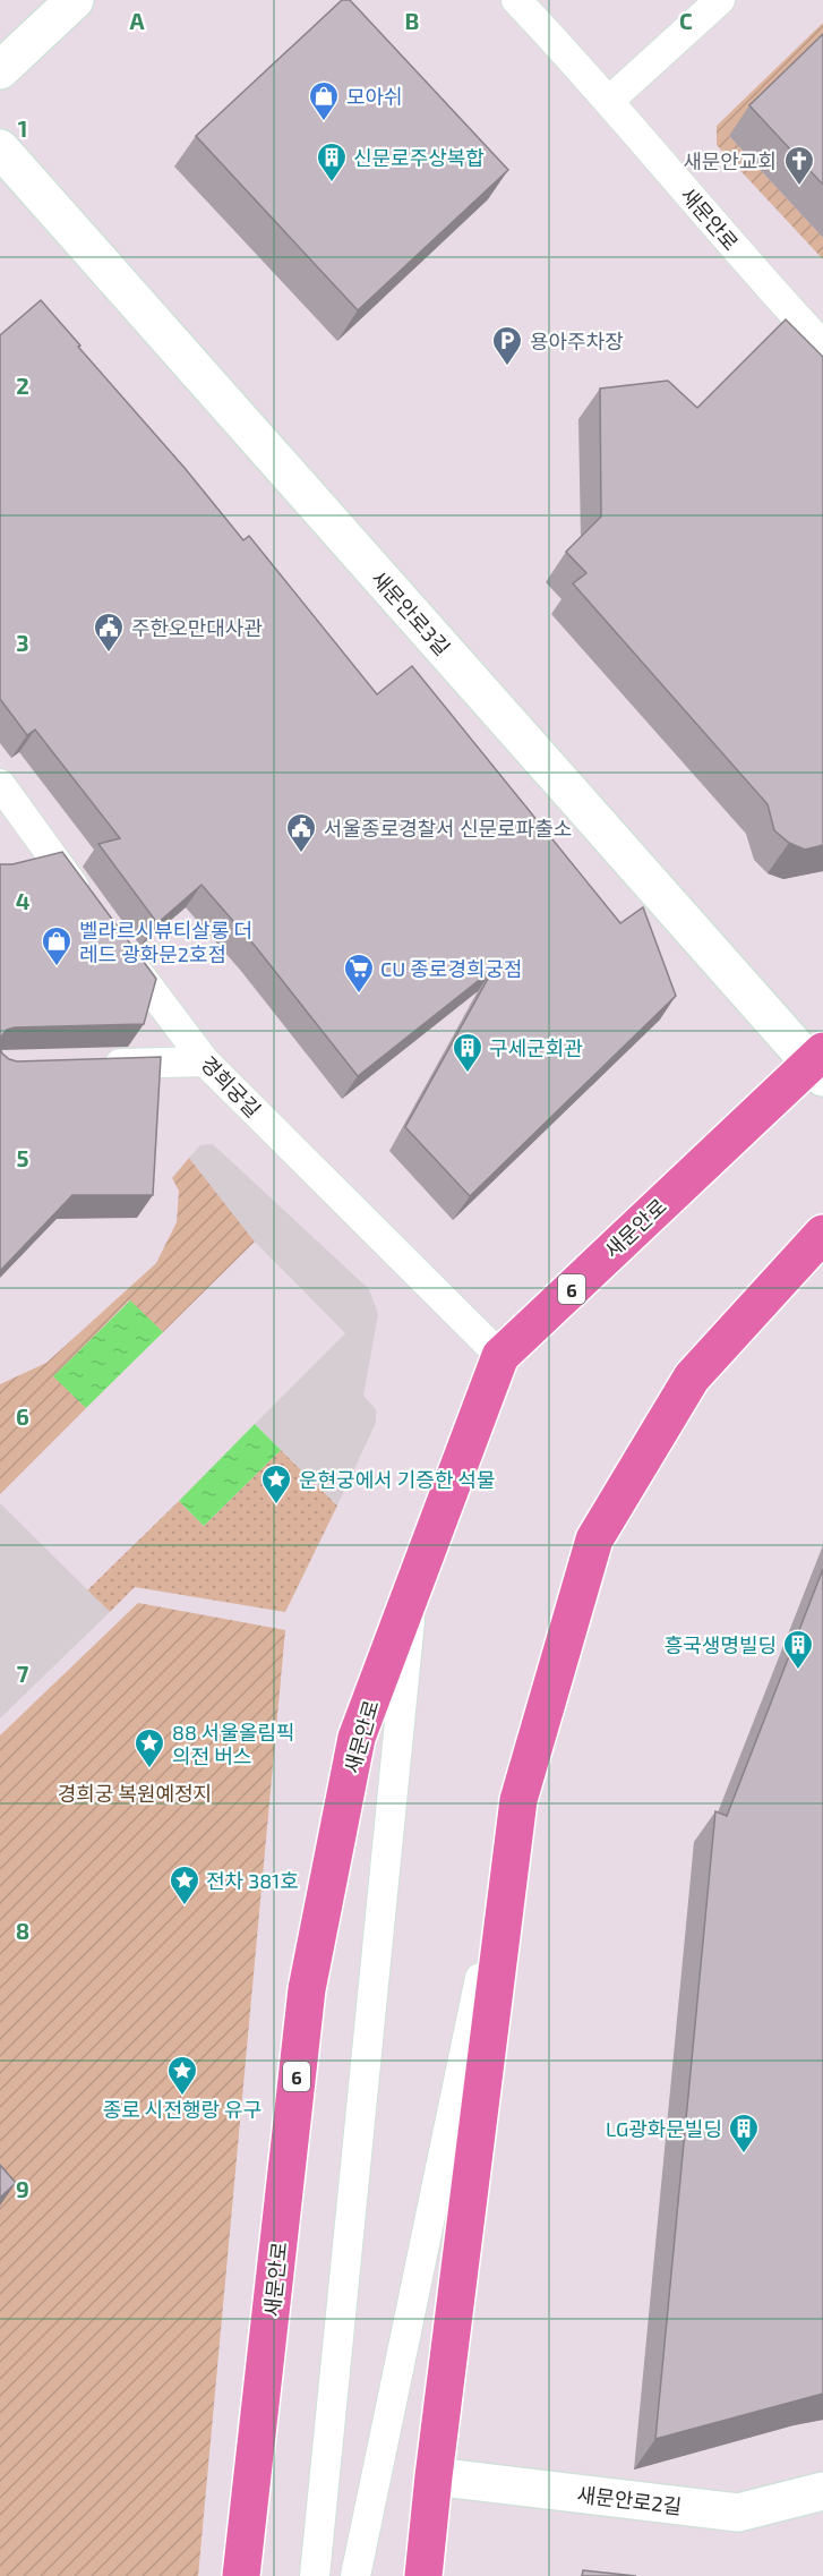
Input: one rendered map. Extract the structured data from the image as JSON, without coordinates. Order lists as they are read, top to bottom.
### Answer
{
  "streets": {
    "main road": ["새문안로", "6"],
    "street": ["새문안로3길", "새문안로2길"],
    "lane": ["경희궁길"]
  },
  "crossings": [
    ["새문안로", "새문안로3길"],
    ["새문안로", "경희궁길"]
  ],
  "parks": ["경희궁 복원예정지"],
  "places": {
    "shop": ["모아쉬", "벨라르시뷰티살롱 더 레드 광화문2호점"],
    "building": [
      "신문로주상복합",
      "구세군회관",
      "흥국생명빌딩",
      "LG광화문빌딩"
    ],
    "church": ["새문안교회"],
    "parking": ["용아주차장"],
    "public building": ["주한오만대사관", "서울종로경찰서 신문로파출소"],
    "supermarket": ["CU 종로경희궁점"],
    "place": [
      "운현궁에서 기증한 석물",
      "88 서울올림픽 의전 버스",
      "전차 381호",
      "종로 시전행랑 유구"
    ]
  },
  "grid": {
    "columns": ["A", "B", "C"],
    "rows": [
      "1",
      "2",
      "3",
      "4",
      "5",
      "6",
      "7",
      "8",
      "9"
    ]
  }
}
